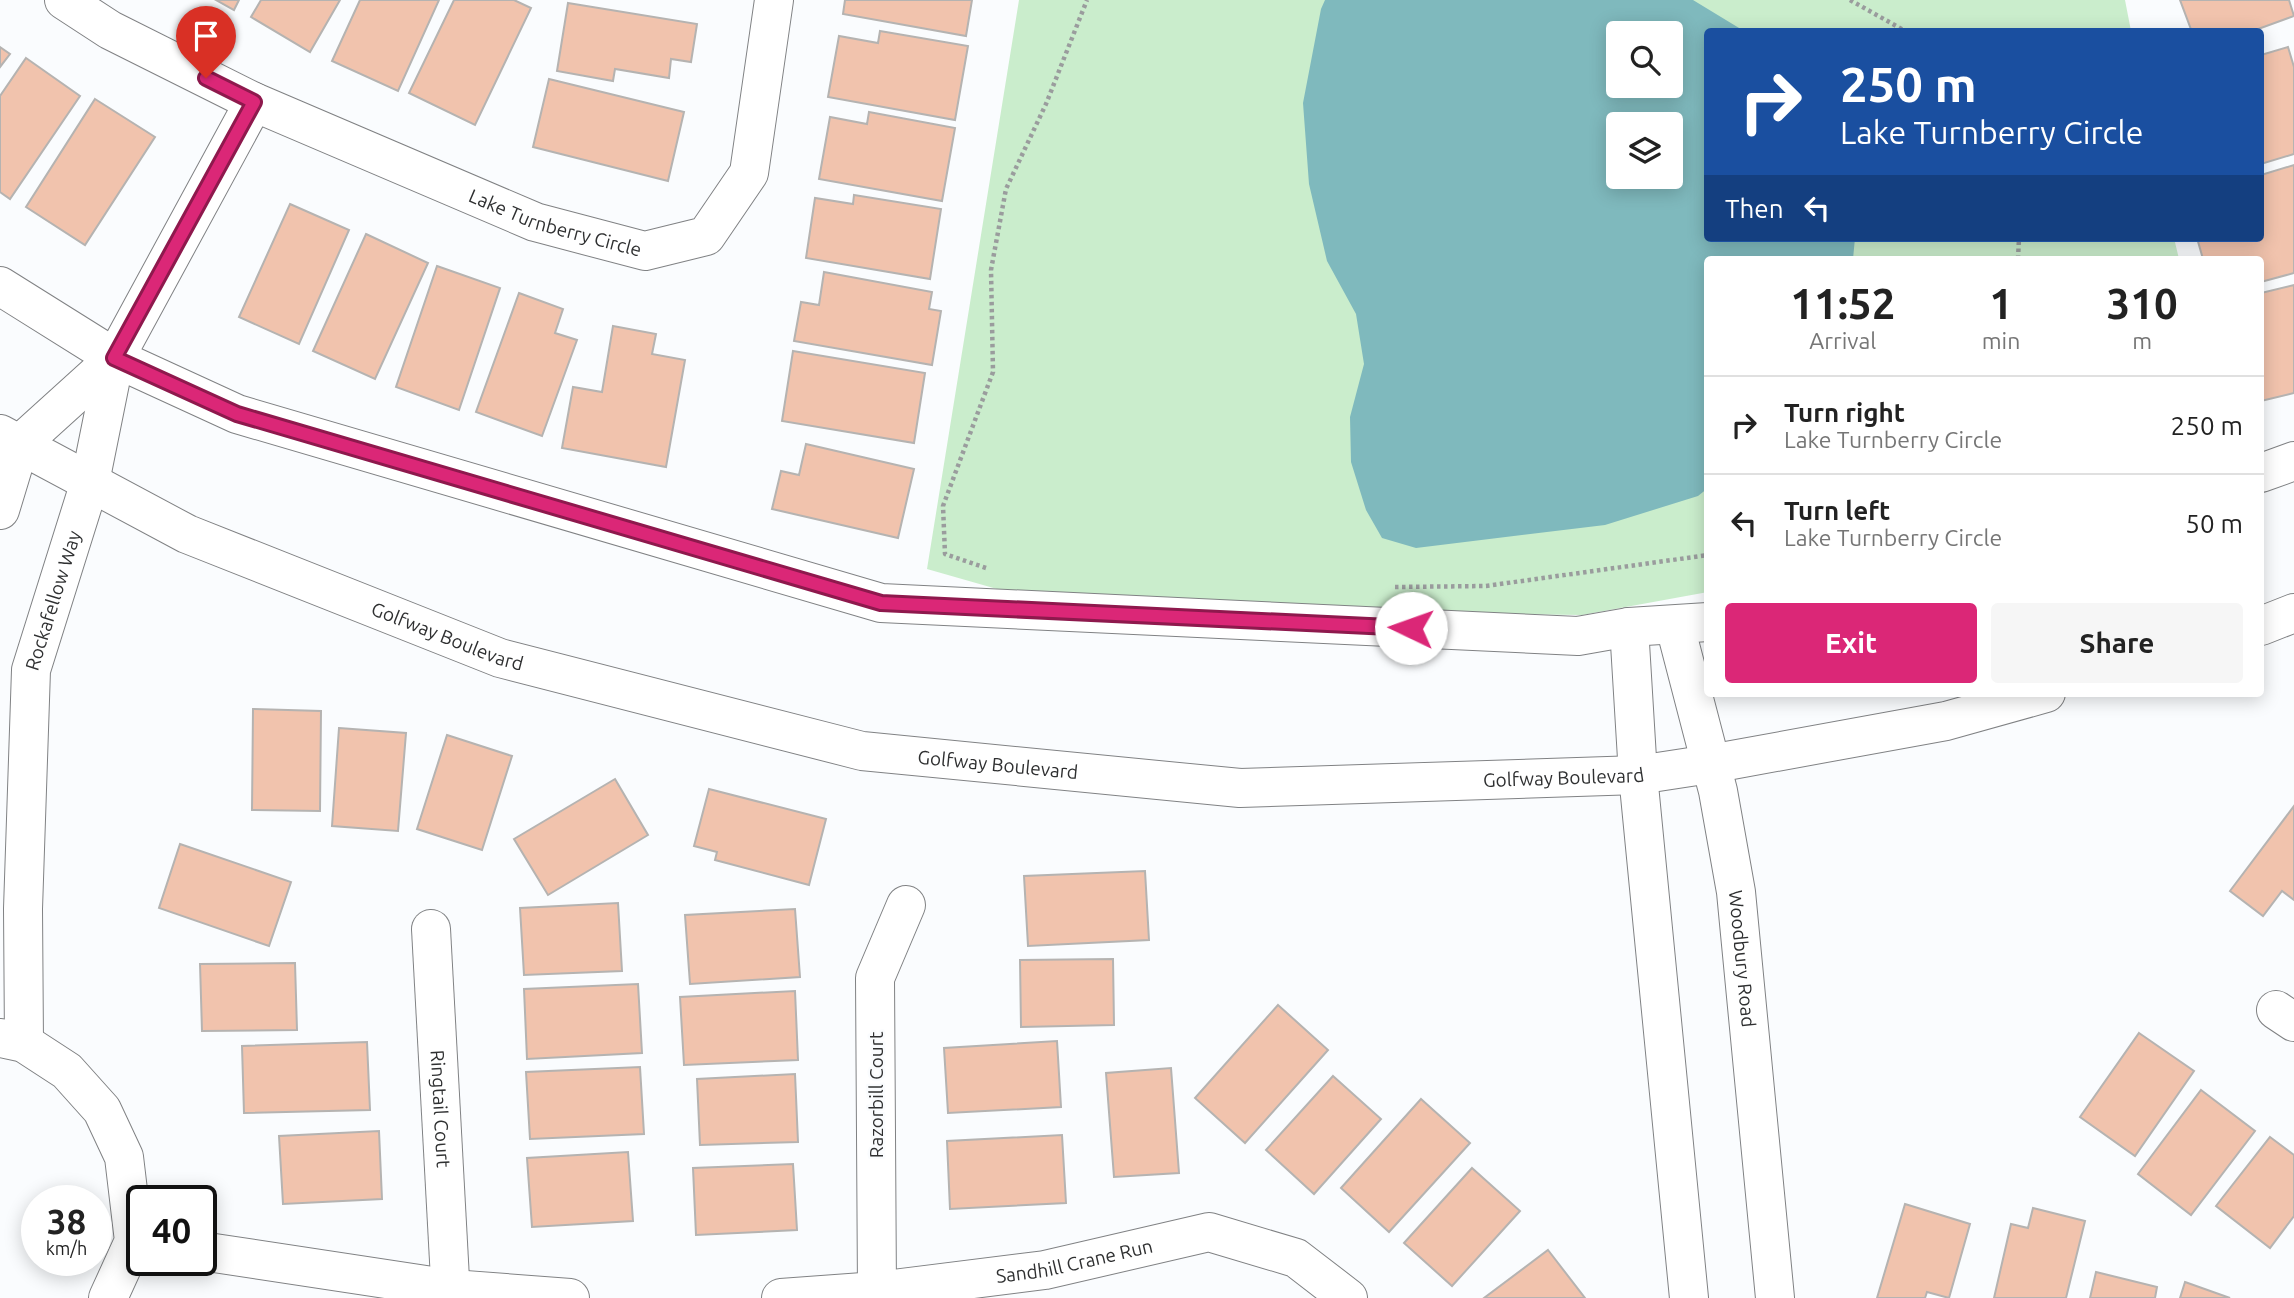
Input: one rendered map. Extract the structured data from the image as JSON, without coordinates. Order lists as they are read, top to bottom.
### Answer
{
  "streets": {
    "street": [
      "Lake Turnberry Circle",
      "Rockafellow Way",
      "Golfway Boulevard",
      "Woodbury Road",
      "Razorbill Court",
      "Ringtail Court",
      "Sandhill Crane Run"
    ]
  },
  "crossings": [
    ["Rockafellow Way", "Golfway Boulevard"],
    ["Golfway Boulevard", "Woodbury Road"],
    ["Razorbill Court", "Sandhill Crane Run"]
  ],
  "page": {
    "turn": ["250 m", "Lake Turnberry Circle"],
    "then": "Then",
    "eta": [
      "11:52",
      "Arrival",
      "1",
      "min",
      "310",
      "m"
    ],
    "list": [
      {
        "name": "Turn right",
        "note": "Lake Turnberry Circle",
        "value": "250 m"
      },
      {
        "name": "Turn left",
        "note": "Lake Turnberry Circle",
        "value": "50 m"
      }
    ],
    "buttons": ["Exit", "Share"],
    "speed": "38 km/h",
    "limit": "40"
  }
}
